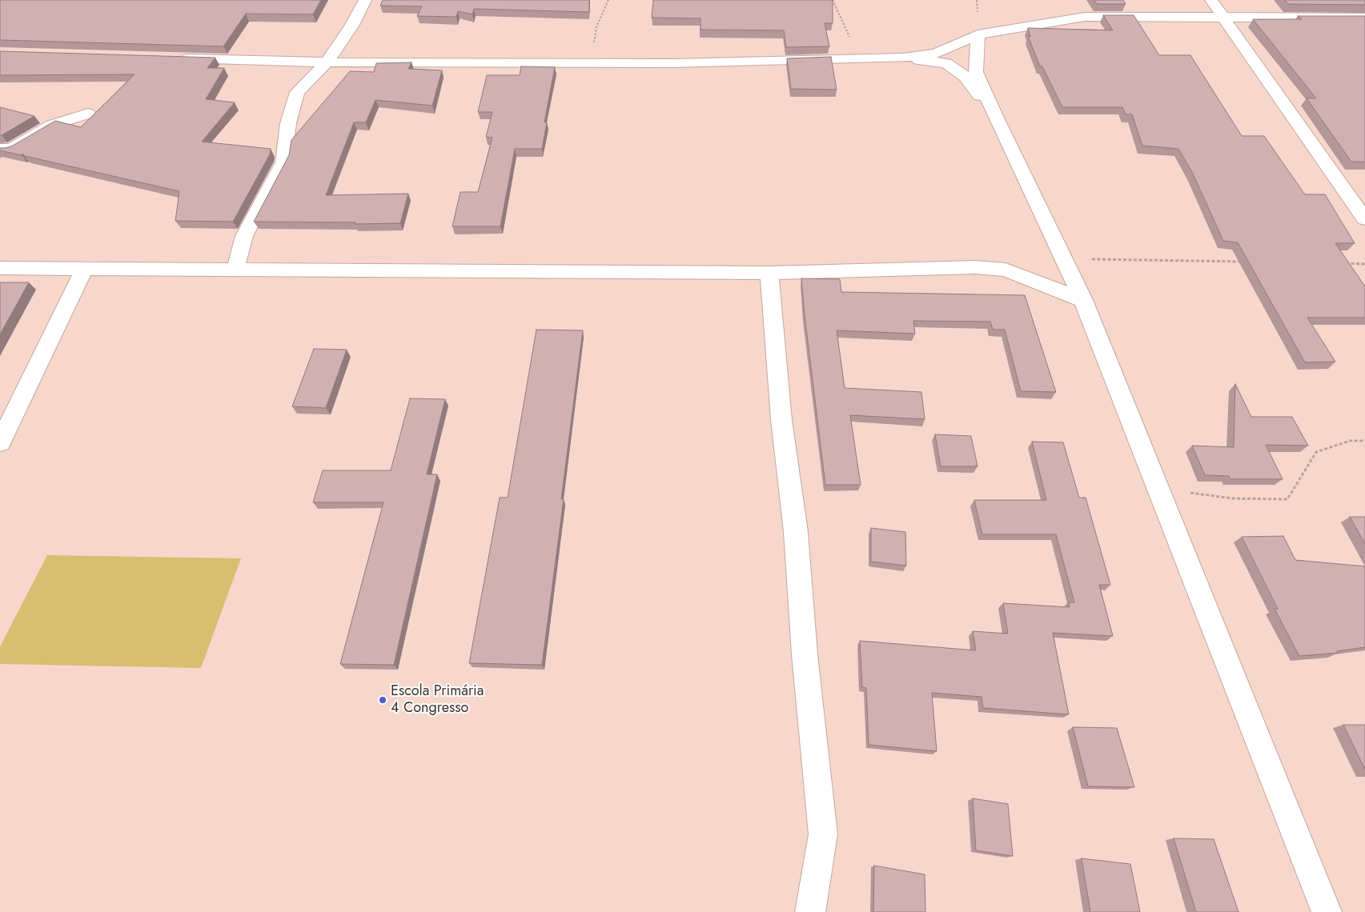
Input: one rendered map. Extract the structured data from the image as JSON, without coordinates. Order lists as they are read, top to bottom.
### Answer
{
  "places": ["Escola Primária 4 Congresso"]
}
